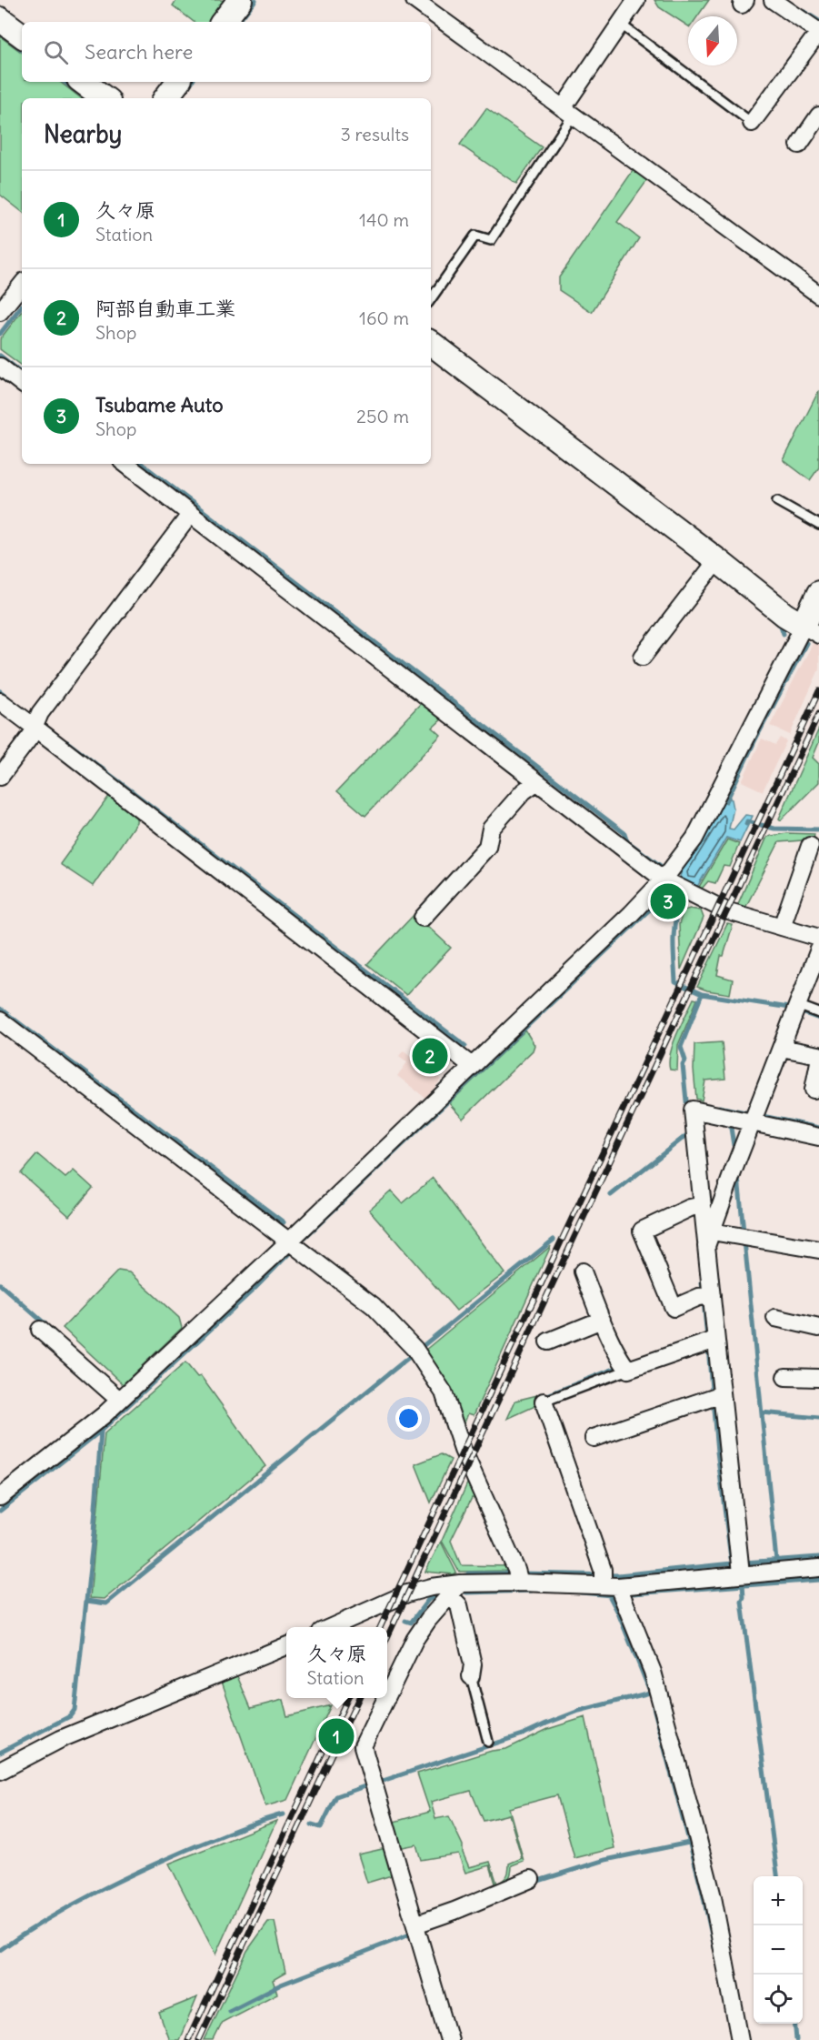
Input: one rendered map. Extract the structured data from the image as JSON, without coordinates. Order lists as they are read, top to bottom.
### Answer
{
  "north": "bottom",
  "page": {
    "search": "Search here",
    "heading": ["Nearby", "3 results"],
    "list": [
      {
        "mark": "1",
        "name": "久々原",
        "note": "Station",
        "value": "140 m"
      },
      {
        "mark": "2",
        "name": "阿部自動車工業",
        "note": "Shop",
        "value": "160 m"
      },
      {
        "mark": "3",
        "name": "Tsubame Auto",
        "note": "Shop",
        "value": "250 m"
      }
    ],
    "pins": ["3", "2", "1"],
    "popup": ["久々原", "Station"],
    "map_buttons": ["+", "−"]
  }
}
